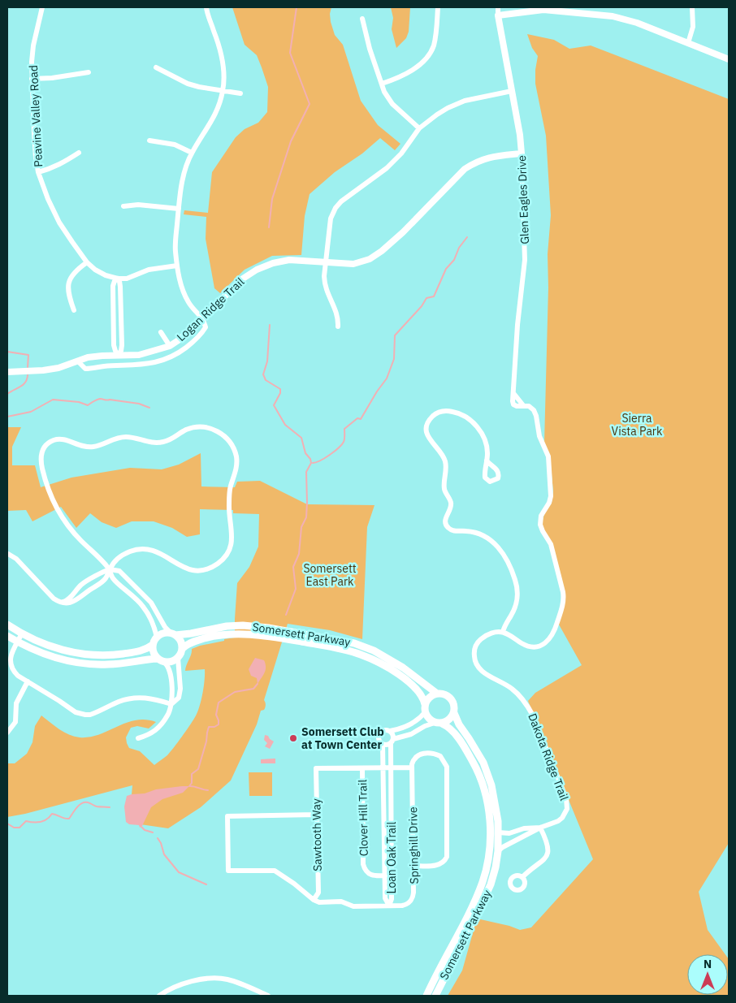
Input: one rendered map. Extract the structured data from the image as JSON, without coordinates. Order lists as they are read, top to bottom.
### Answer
{
  "streets": {
    "main road": ["Somersett Parkway"],
    "street": [
      "Peavine Valley Road",
      "Glen Eagles Drive",
      "Logan Ridge Trail",
      "Dakota Ridge Trail",
      "Clover Hill Trail",
      "Sawtooth Way",
      "Springhill Drive",
      "Loan Oak Trail"
    ]
  },
  "crossings": [
    ["Glen Eagles Drive", "Logan Ridge Trail"],
    ["Glen Eagles Drive", "Dakota Ridge Trail"],
    ["Somersett Parkway", "Dakota Ridge Trail"],
    ["Clover Hill Trail", "Sawtooth Way"],
    ["Clover Hill Trail", "Loan Oak Trail"],
    ["Sawtooth Way", "Springhill Drive"],
    ["Springhill Drive", "Loan Oak Trail"]
  ],
  "parks": ["Sierra Vista Park", "Somersett East Park"],
  "places": ["Somersett Club at Town Center"],
  "north": "top"
}
